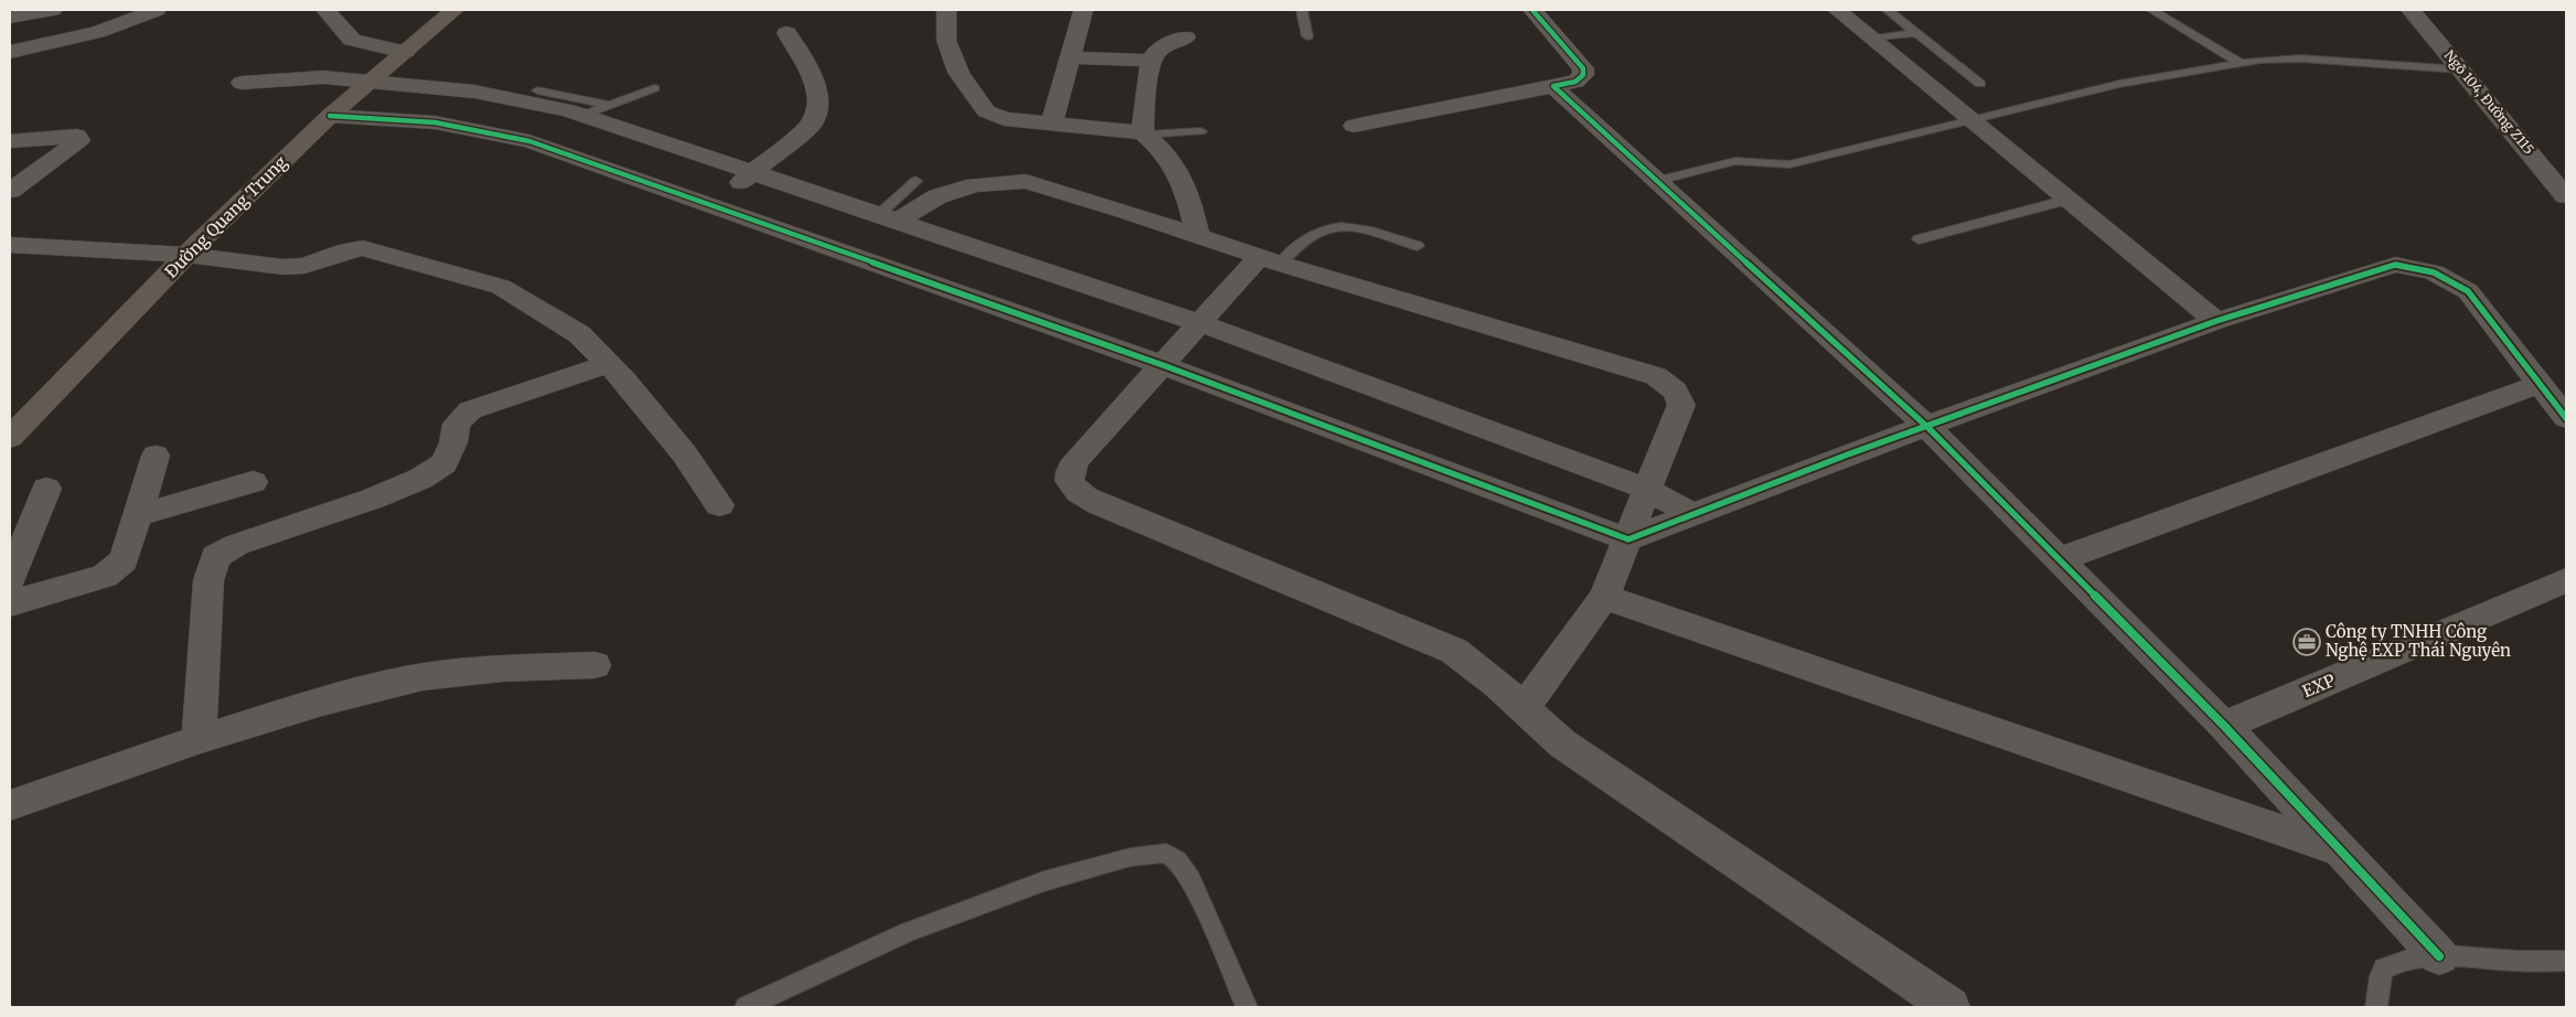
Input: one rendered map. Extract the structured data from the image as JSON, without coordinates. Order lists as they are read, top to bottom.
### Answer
{
  "streets": {
    "main road": ["Đường Quang Trung"],
    "street": ["Ngõ 104, Đường Z115", "EXP"]
  },
  "places": {
    "office": ["Công ty TNHH Công Nghệ EXP Thái Nguyên"]
  }
}
